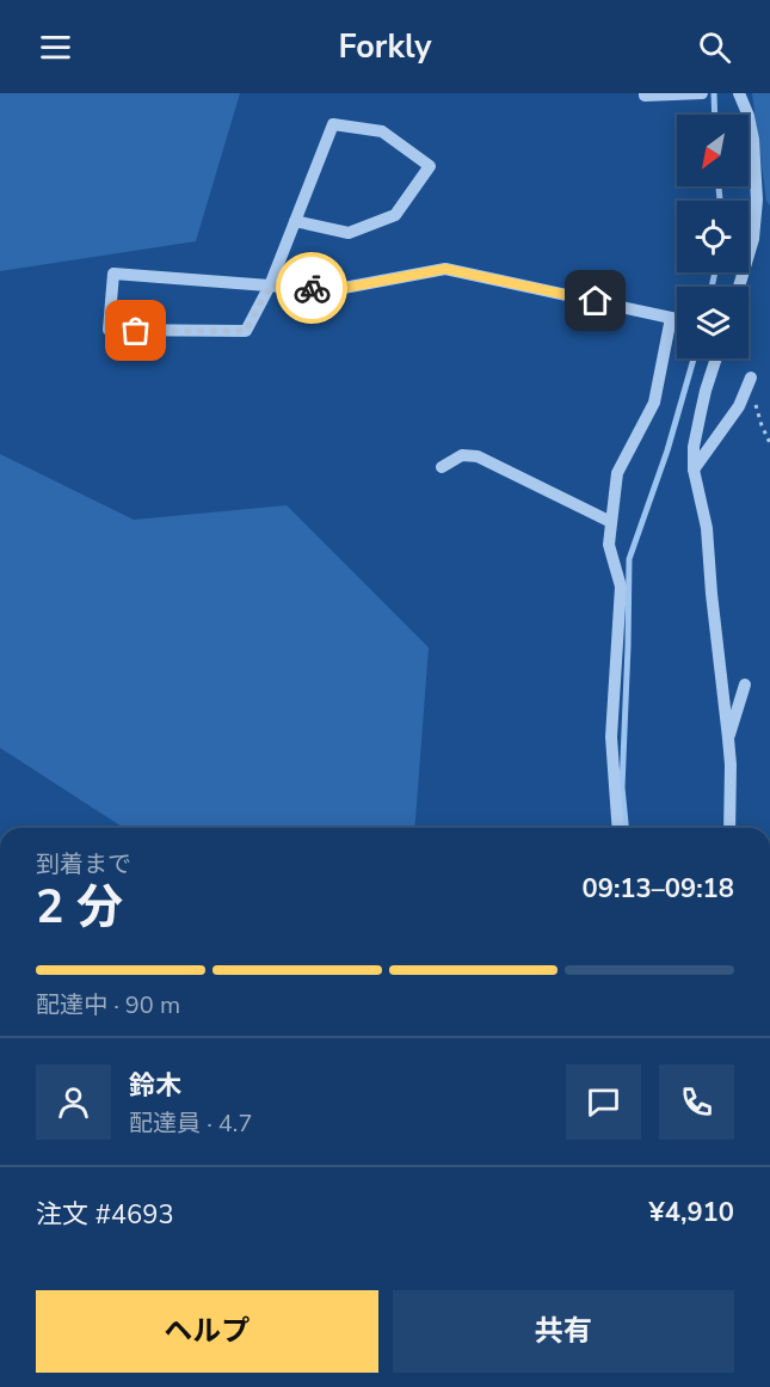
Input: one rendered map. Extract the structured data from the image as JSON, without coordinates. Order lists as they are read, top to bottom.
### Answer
{
  "north": "bottom left",
  "page": {
    "header": "Forkly",
    "heading": ["2 分", "到着まで", "09:13–09:18"],
    "panel": [
      "鈴木",
      "配達員 · 4.7",
      "注文 #4693",
      "¥4,910"
    ],
    "bar": "配達中 · 90 m",
    "buttons": ["ヘルプ", "共有"]
  }
}
